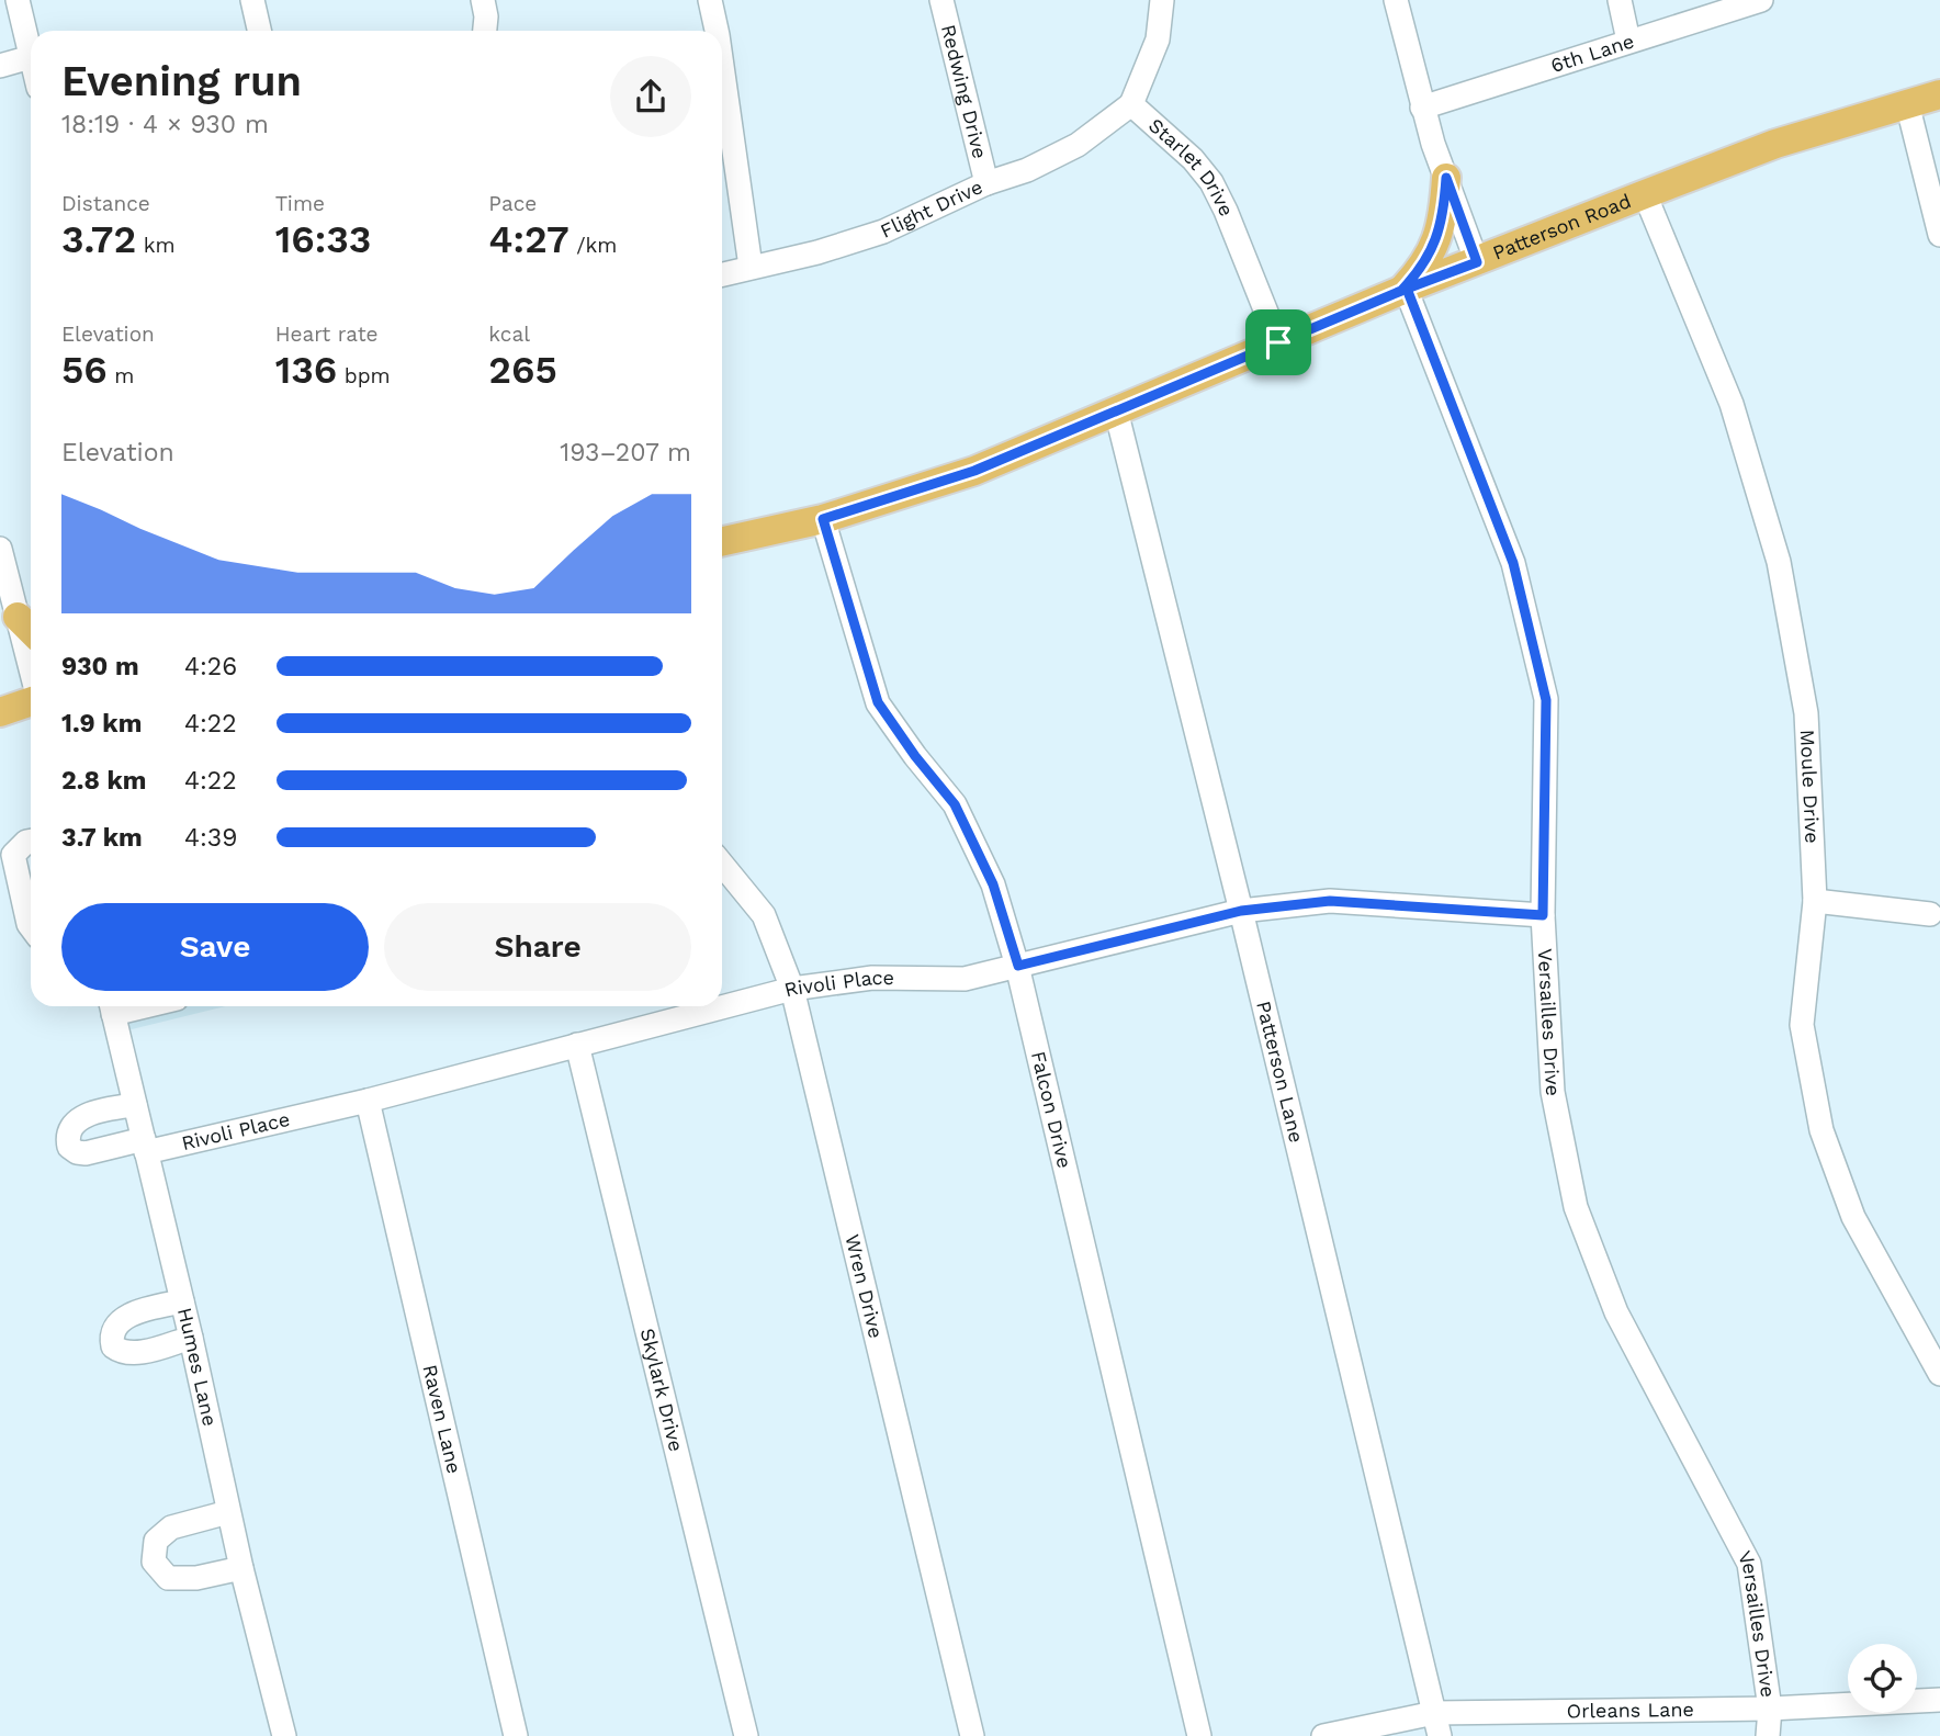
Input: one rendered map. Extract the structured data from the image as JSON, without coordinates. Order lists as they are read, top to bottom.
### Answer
{
  "streets": {
    "main road": ["Patterson Road"],
    "street": [
      "6th Lane",
      "Redwing Drive",
      "Starlet Drive",
      "Flight Drive",
      "Moule Drive",
      "Rivoli Place",
      "Versailles Drive",
      "Patterson Lane",
      "Falcon Drive",
      "Wren Drive",
      "Humes Lane",
      "Skylark Drive",
      "Raven Lane",
      "Orleans Lane"
    ]
  },
  "crossings": [
    ["Redwing Drive", "Flight Drive"],
    ["Starlet Drive", "Flight Drive"],
    ["Starlet Drive", "Patterson Road"],
    ["Patterson Road", "Moule Drive"],
    ["Patterson Road", "Versailles Drive"],
    ["Patterson Road", "Patterson Lane"],
    ["Patterson Road", "Falcon Drive"],
    ["Rivoli Place", "Versailles Drive"],
    ["Rivoli Place", "Patterson Lane"],
    ["Rivoli Place", "Falcon Drive"],
    ["Rivoli Place", "Wren Drive"],
    ["Rivoli Place", "Humes Lane"],
    ["Rivoli Place", "Skylark Drive"],
    ["Rivoli Place", "Raven Lane"],
    ["Versailles Drive", "Orleans Lane"],
    ["Patterson Lane", "Orleans Lane"]
  ],
  "page": {
    "heading": ["Evening run", "18:19 · 4 × 930 m"],
    "stats": [
      ["Distance", "3.72 km"],
      ["Time", "16:33"],
      ["Pace", "4:27 /km"],
      ["Elevation", "56 m"],
      ["Heart rate", "136 bpm"],
      ["kcal", "265"]
    ],
    "chart": ["Elevation", "193–207 m"],
    "list": [
      {
        "name": "930 m",
        "note": "4:26"
      },
      {
        "name": "1.9 km",
        "note": "4:22"
      },
      {
        "name": "2.8 km",
        "note": "4:22"
      },
      {
        "name": "3.7 km",
        "note": "4:39"
      }
    ],
    "buttons": ["Save", "Share"]
  }
}
